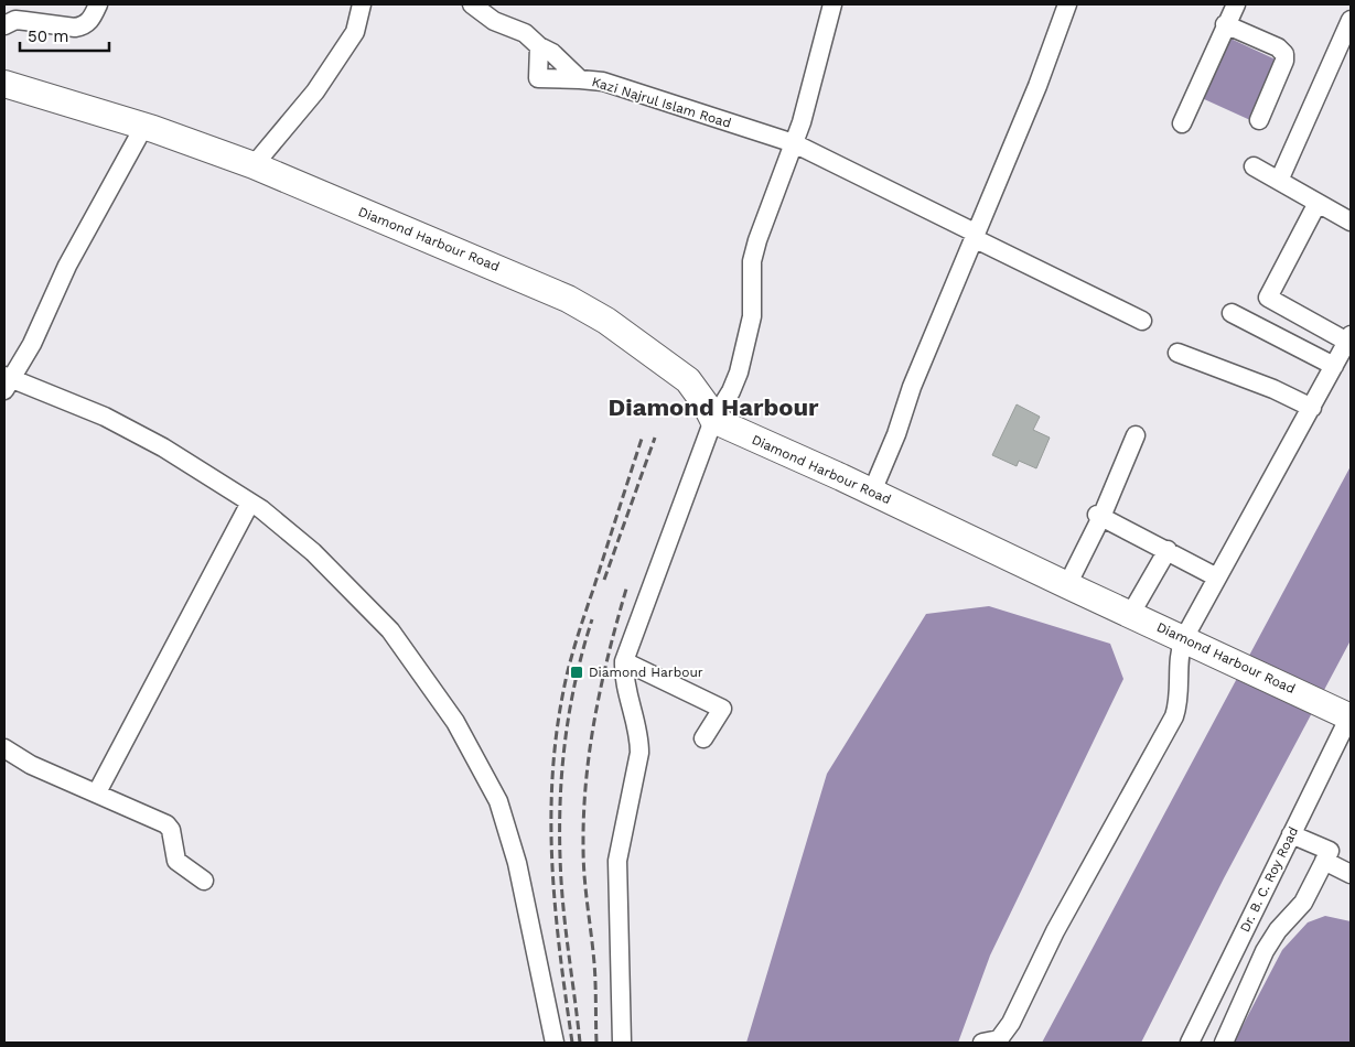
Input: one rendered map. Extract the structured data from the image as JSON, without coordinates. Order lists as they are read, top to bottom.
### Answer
{
  "streets": {
    "highway": ["Diamond Harbour Road"],
    "street": ["Kazi Najrul Islam Road", "Dr. B. C. Roy Road"]
  },
  "crossings": [
    ["Diamond Harbour Road", "Dr. B. C. Roy Road"]
  ],
  "districts": ["Diamond Harbour"],
  "places": {
    "transit": ["Diamond Harbour"]
  },
  "scale_bar": "50 m"
}
